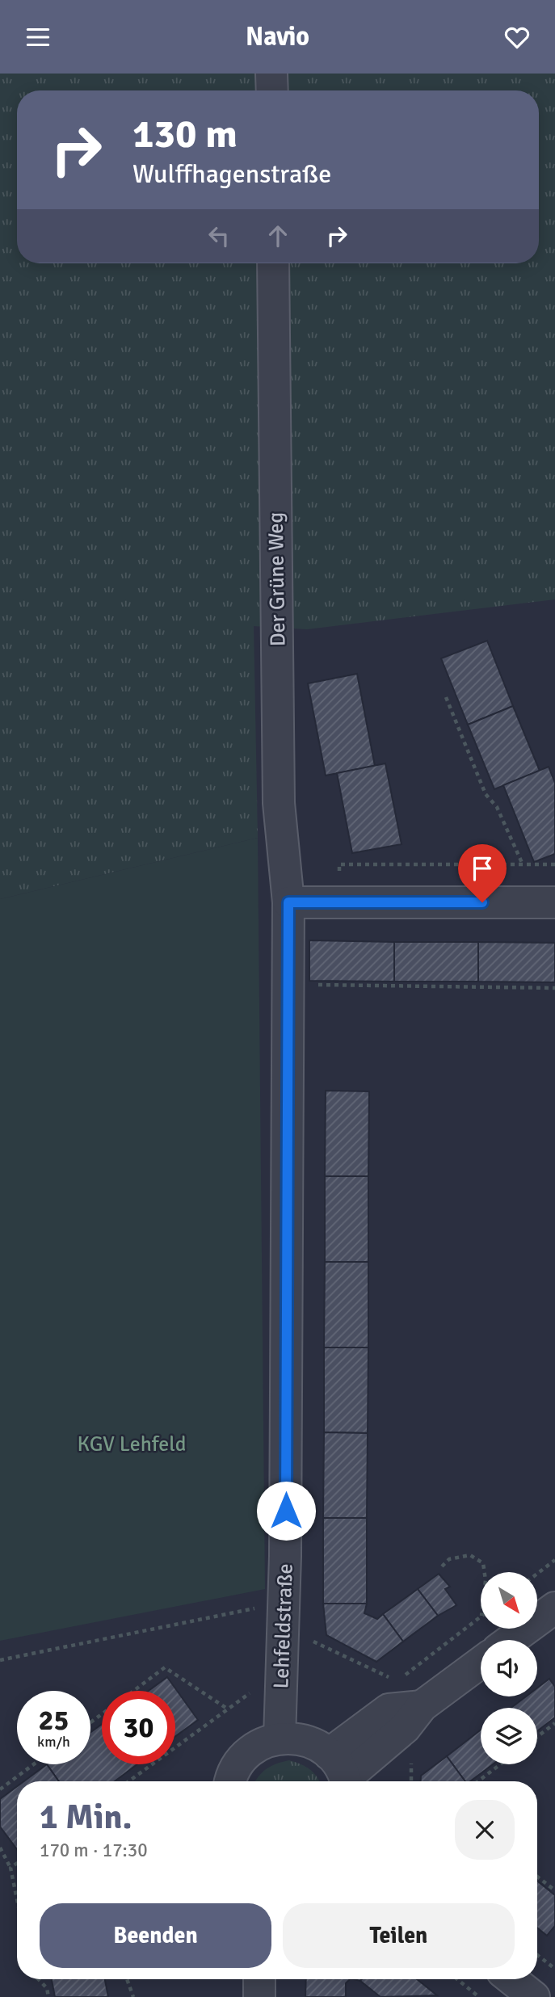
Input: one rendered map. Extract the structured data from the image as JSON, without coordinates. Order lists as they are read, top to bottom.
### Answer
{
  "streets": {
    "street": ["Der Grüne Weg", "Lehfeldstraße"]
  },
  "crossings": [
    ["Der Grüne Weg", "Lehfeldstraße"]
  ],
  "parks": ["KGV Lehfeld"],
  "north": "bottom right",
  "page": {
    "header": "Navio",
    "turn": ["130 m", "Wulffhagenstraße"],
    "speed": "25 km/h",
    "limit": "30",
    "heading": ["1 Min.", "170 m · 17:30"],
    "buttons": ["Beenden", "Teilen"]
  }
}
